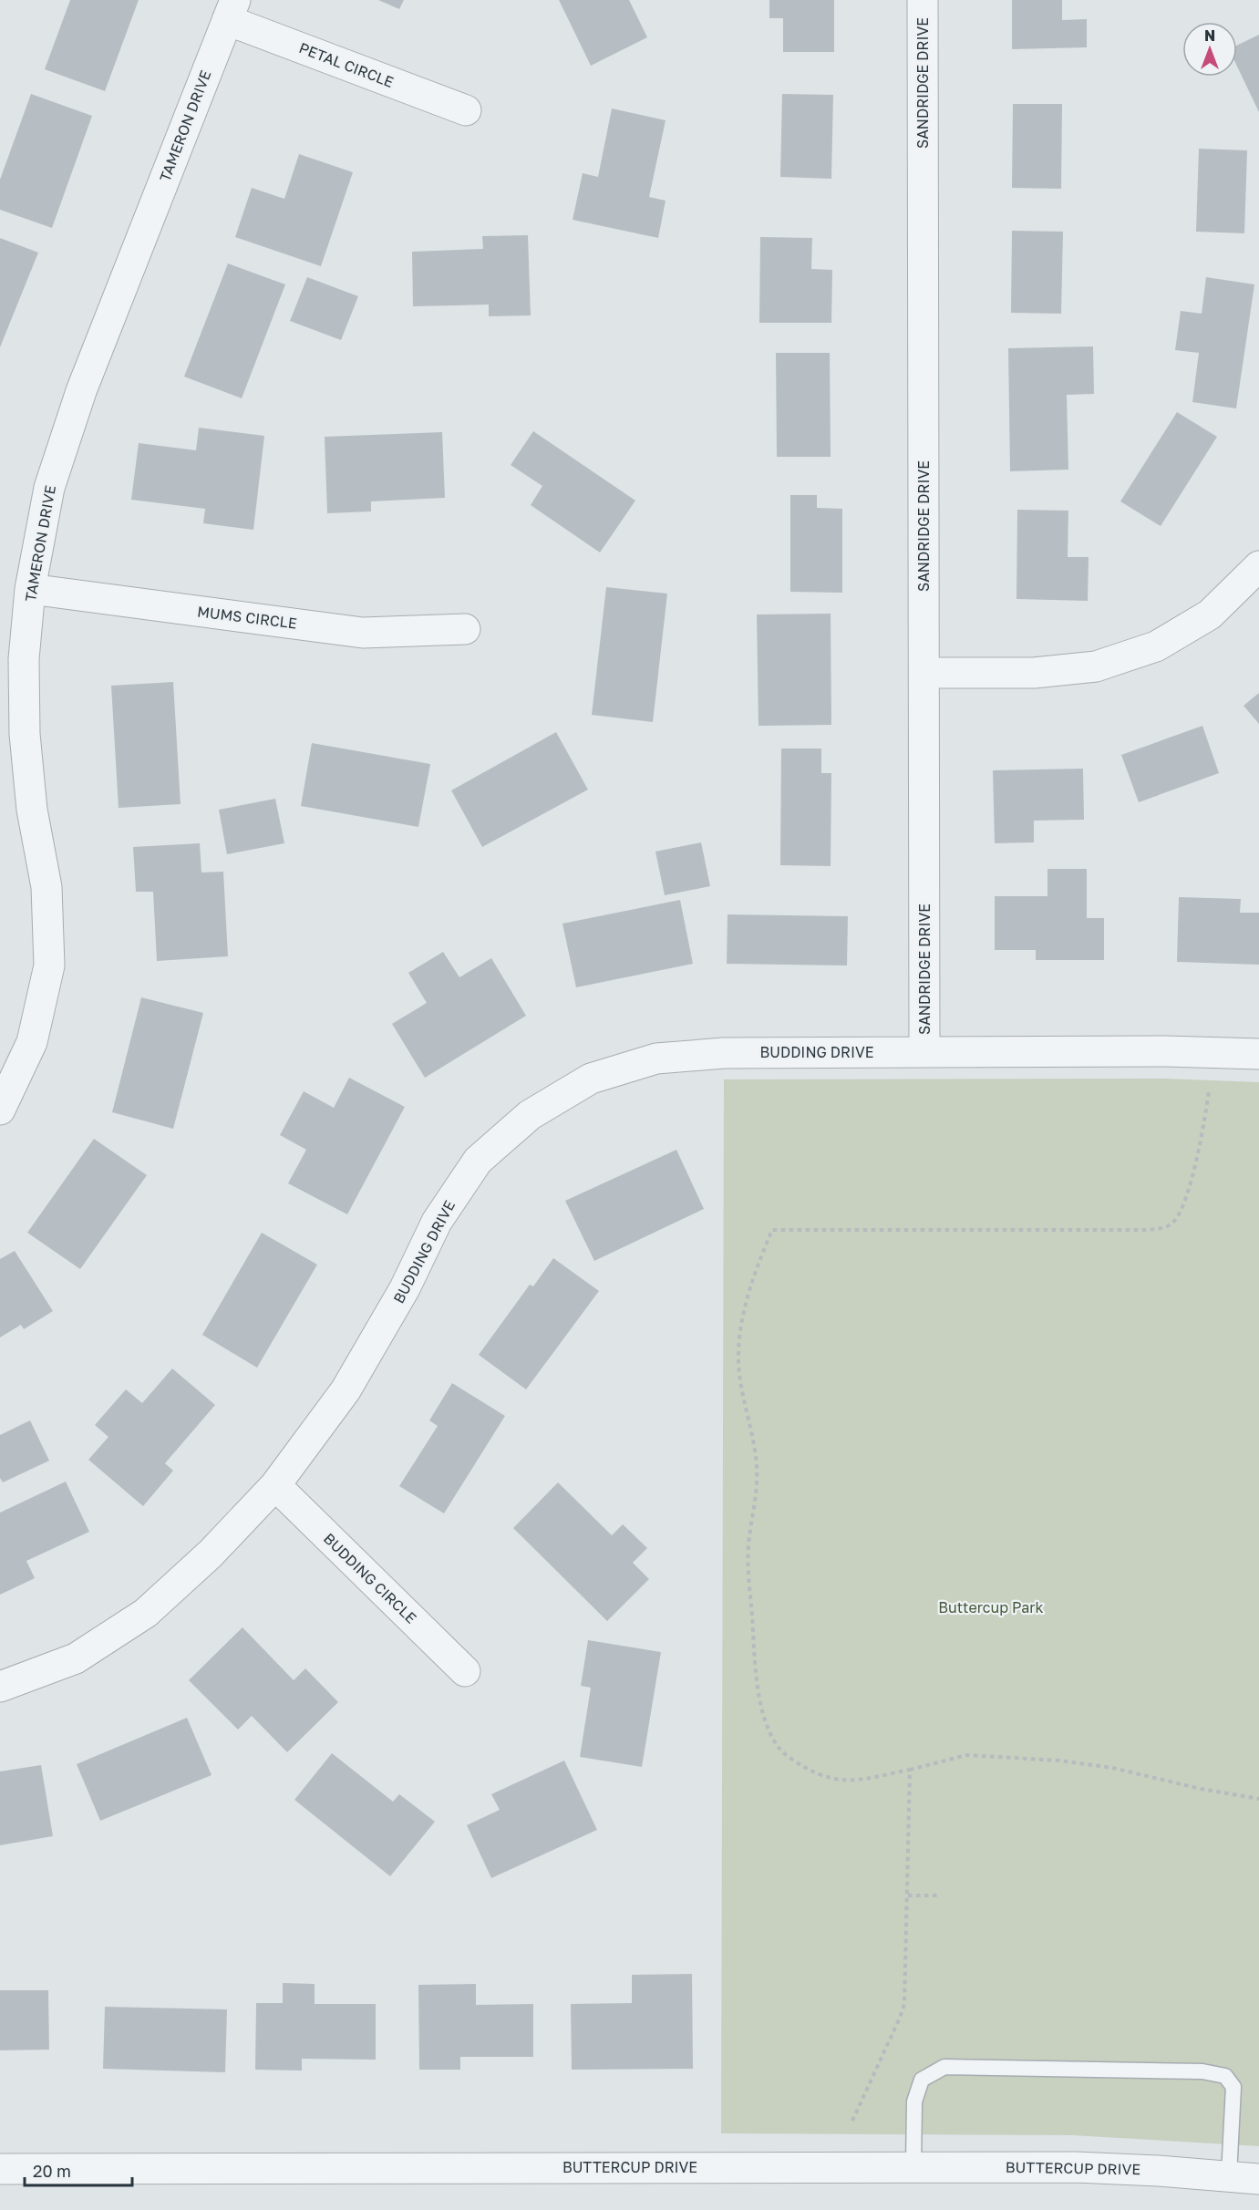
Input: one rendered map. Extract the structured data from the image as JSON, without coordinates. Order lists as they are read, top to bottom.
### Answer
{
  "streets": {
    "street": [
      "PETAL CIRCLE",
      "SANDRIDGE DRIVE",
      "TAMERON DRIVE",
      "MUMS CIRCLE",
      "BUDDING DRIVE",
      "BUDDING CIRCLE",
      "BUTTERCUP DRIVE"
    ]
  },
  "crossings": [
    ["PETAL CIRCLE", "TAMERON DRIVE"],
    ["SANDRIDGE DRIVE", "BUDDING DRIVE"],
    ["TAMERON DRIVE", "MUMS CIRCLE"],
    ["BUDDING DRIVE", "BUDDING CIRCLE"]
  ],
  "parks": ["Buttercup Park"],
  "scale_bar": "20 m",
  "north": "top"
}
